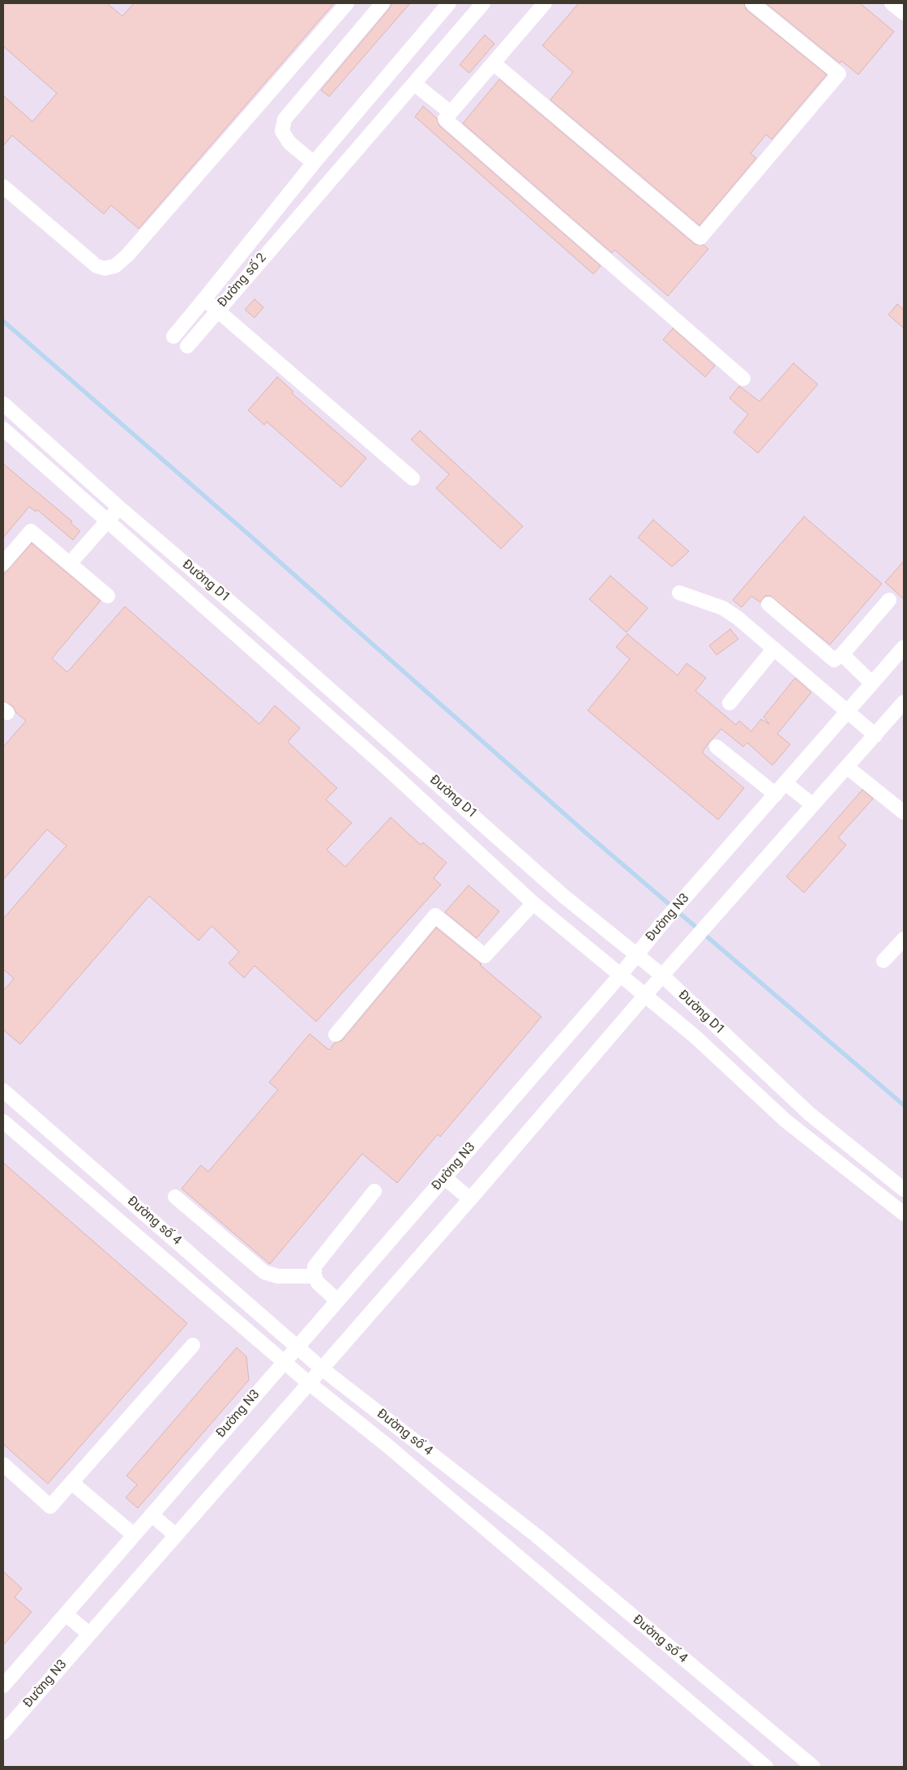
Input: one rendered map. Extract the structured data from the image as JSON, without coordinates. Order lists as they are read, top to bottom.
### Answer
{
  "streets": {
    "street": [
      "Đường số 2",
      "Đường D1",
      "Đường N3",
      "Đường số 4"
    ]
  },
  "crossings": [
    ["Đường D1", "Đường N3"],
    ["Đường N3", "Đường số 4"]
  ]
}
